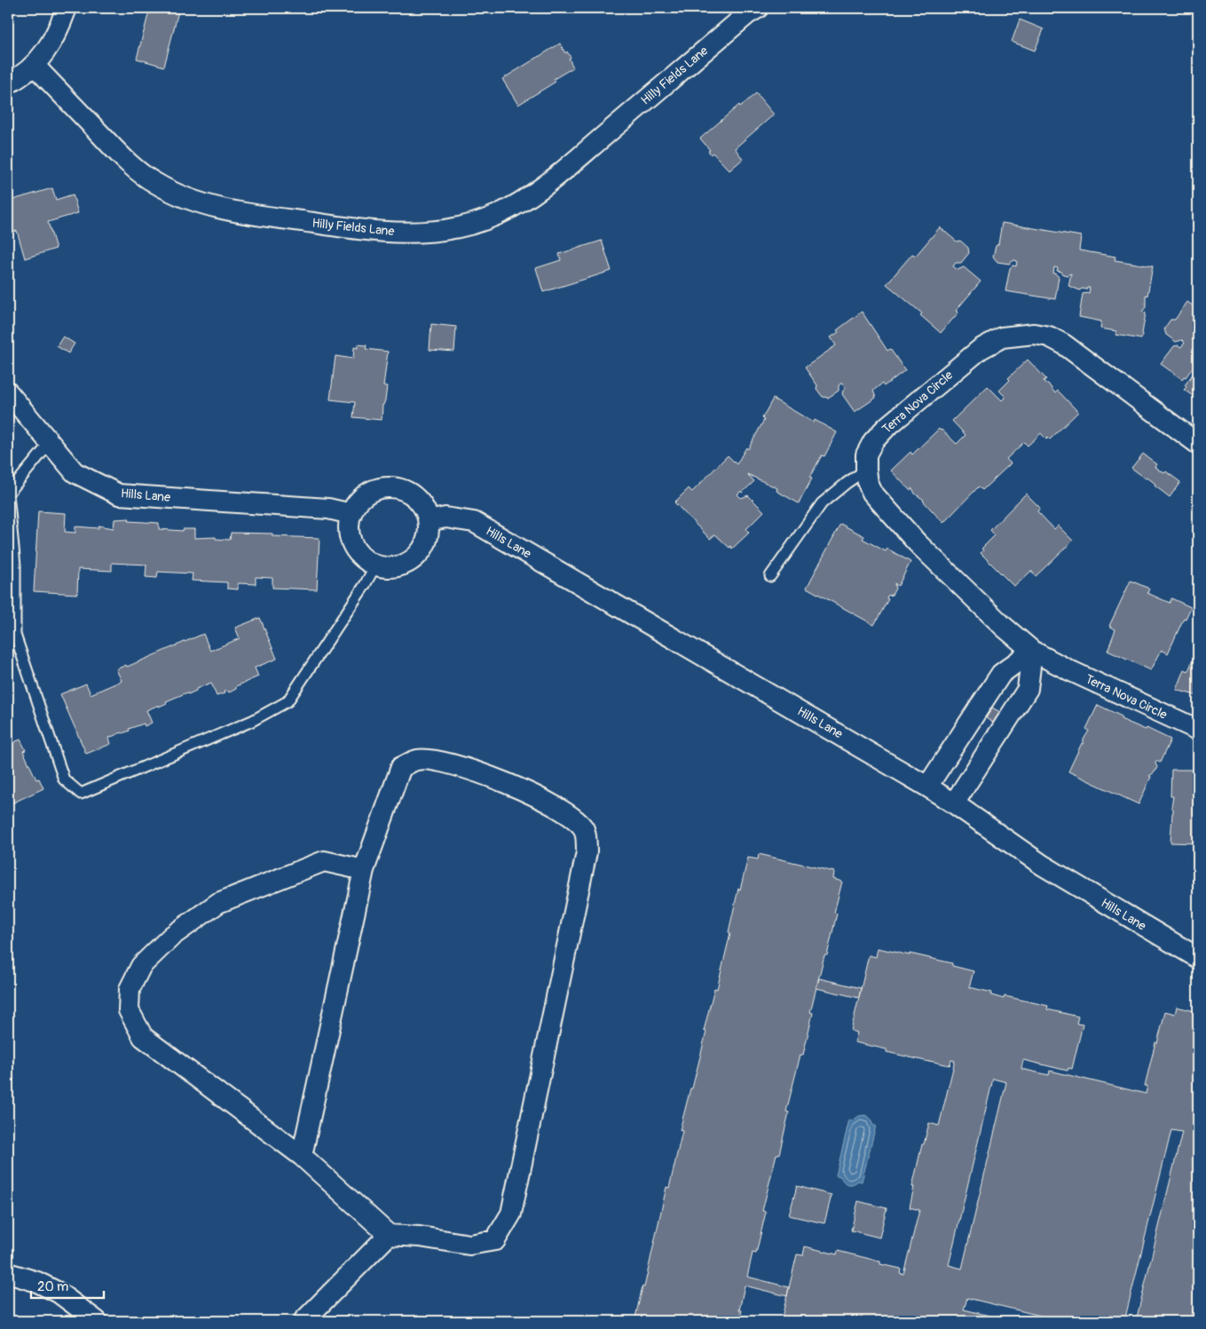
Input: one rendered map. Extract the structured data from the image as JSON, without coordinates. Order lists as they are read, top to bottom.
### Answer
{
  "streets": {
    "street": ["Hilly Fields Lane", "Terra Nova Circle", "Hills Lane"]
  },
  "scale_bar": "20 m"
}
